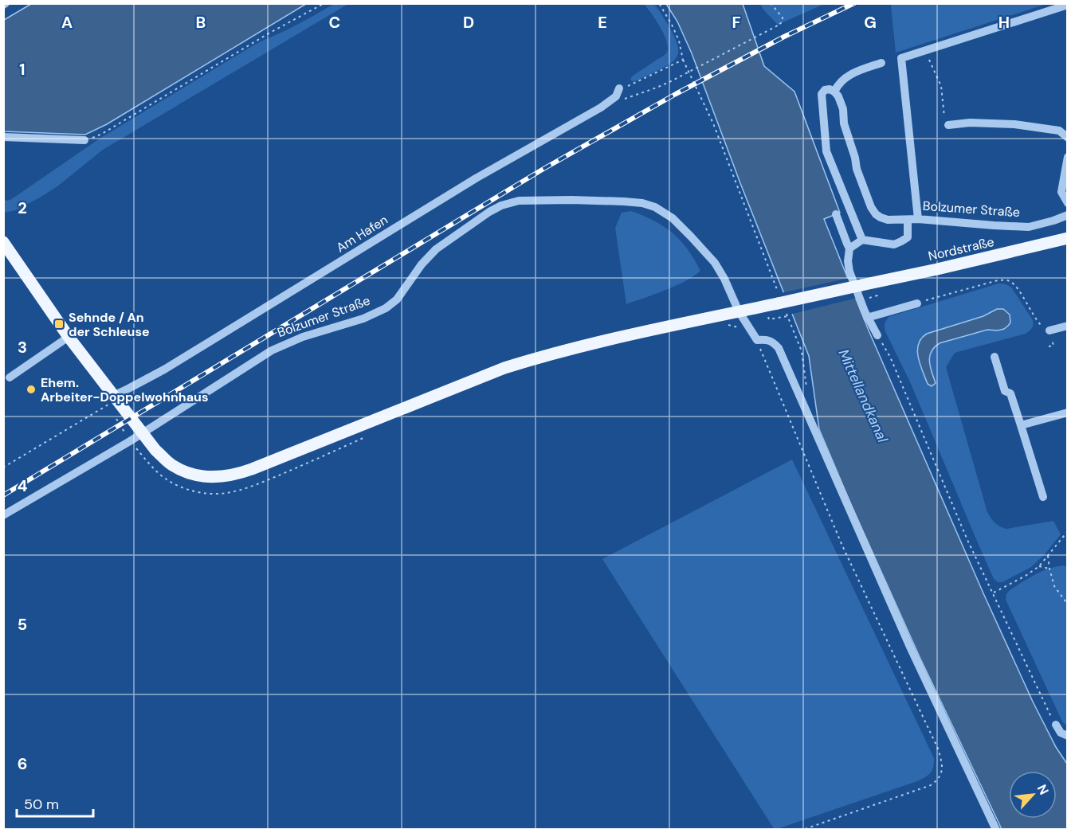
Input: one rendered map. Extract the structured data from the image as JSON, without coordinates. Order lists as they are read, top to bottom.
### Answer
{
  "streets": {
    "main road": ["Nordstraße"],
    "street": ["Bolzumer Straße", "Am Hafen"]
  },
  "water": ["Mittellandkanal"],
  "places": {
    "transit": ["Sehnde / An der Schleuse"],
    "other": ["Ehem. Arbeiter-Doppelwohnhaus"]
  },
  "scale_bar": "50 m",
  "north": "top right",
  "grid": {
    "columns": [
      "A",
      "B",
      "C",
      "D",
      "E",
      "F",
      "G",
      "H"
    ],
    "rows": [
      "1",
      "2",
      "3",
      "4",
      "5",
      "6"
    ]
  }
}
